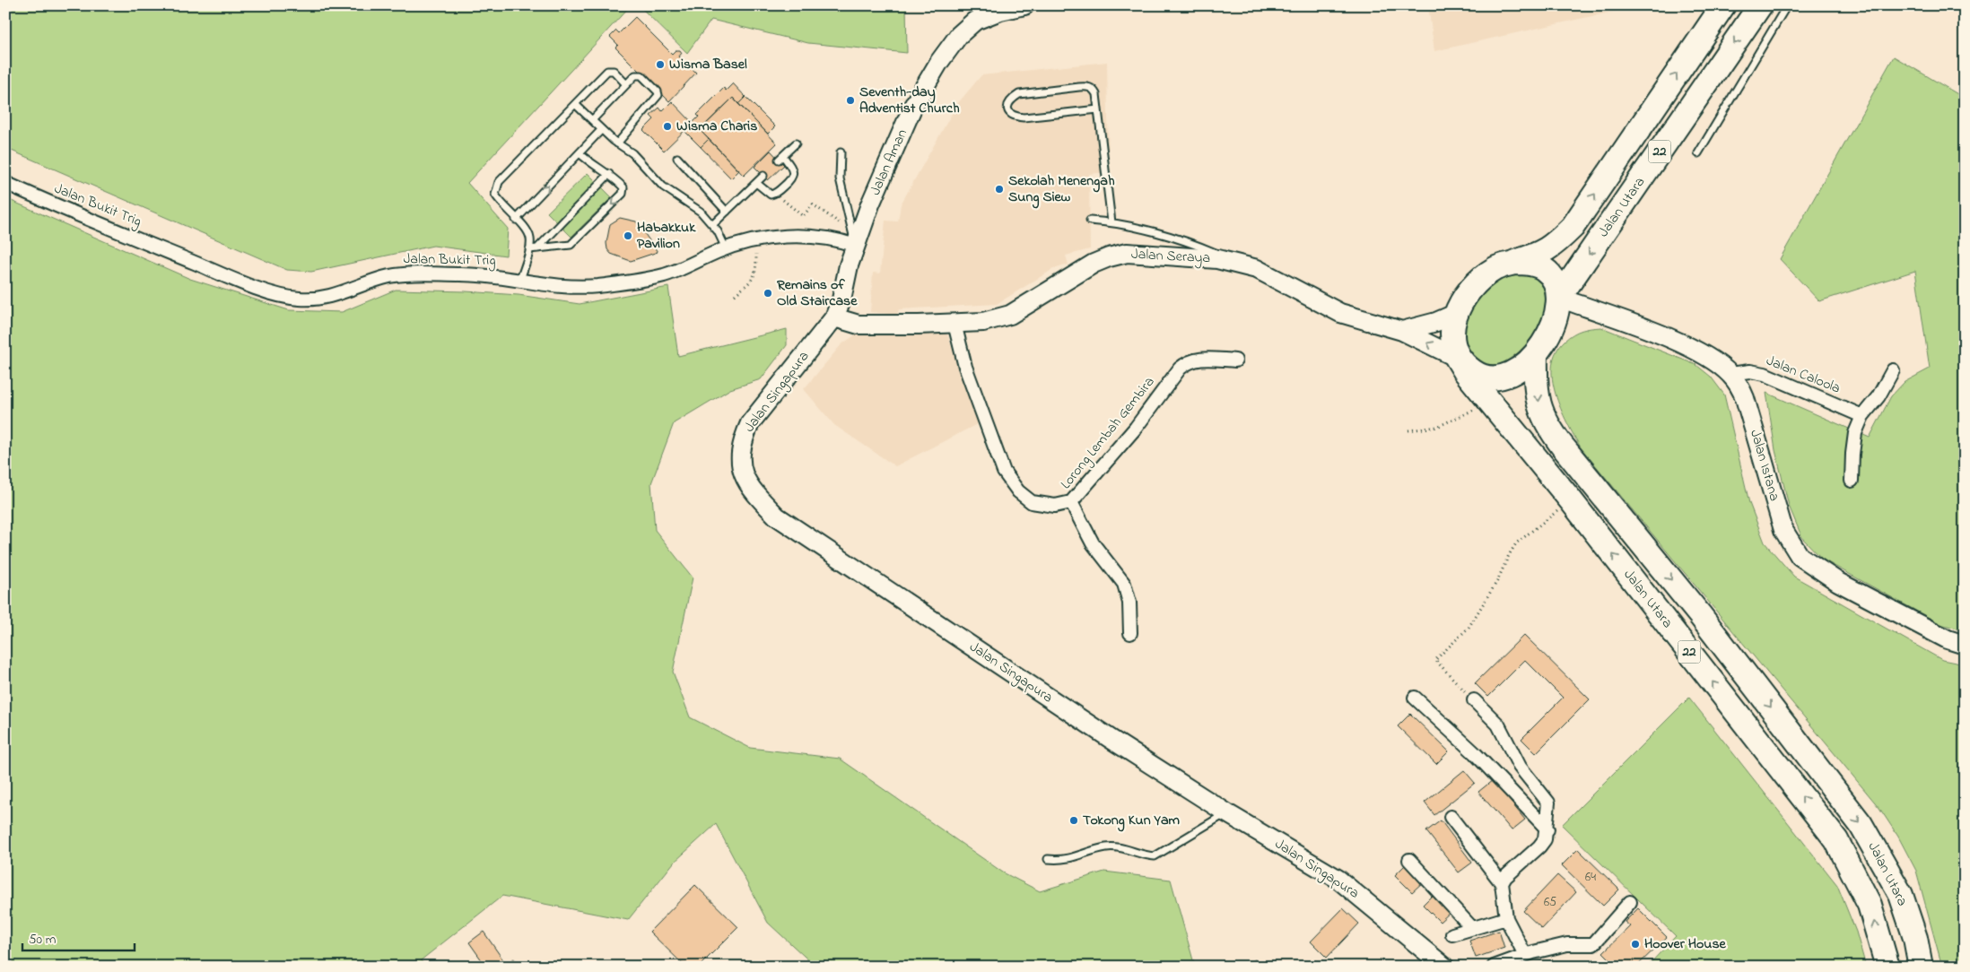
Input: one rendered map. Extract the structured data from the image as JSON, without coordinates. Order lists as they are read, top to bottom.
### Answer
{
  "streets": {
    "highway": ["22", "Jalan Utara"],
    "street": [
      "Jalan Aman",
      "Jalan Bukit Trig",
      "Jalan Seraya",
      "Jalan Caloola",
      "Jalan Singapura",
      "Lorong Lembah Gembira",
      "Jalan Istana"
    ]
  },
  "crossings": [
    ["22", "Jalan Utara"],
    ["22", "Jalan Seraya"],
    ["22", "Jalan Istana"],
    ["Jalan Aman", "Jalan Bukit Trig"],
    ["Jalan Aman", "Jalan Seraya"],
    ["Jalan Aman", "Jalan Singapura"],
    ["Jalan Utara", "Jalan Seraya"],
    ["Jalan Utara", "Jalan Istana"],
    ["Jalan Seraya", "Jalan Singapura"],
    ["Jalan Seraya", "Lorong Lembah Gembira"],
    ["Jalan Seraya", "Jalan Istana"],
    ["Jalan Caloola", "Jalan Istana"]
  ],
  "places": [
    "Wisma Basel",
    "Seventh-day Adventist Church",
    "Wisma Charis",
    "Sekolah Menengah Sung Siew",
    "Habakkuk Pavilion",
    "Remains of Old Staircase",
    "Tokong Kun Yam",
    "Hoover House"
  ],
  "house_numbers": ["64", "65"],
  "scale_bar": "50 m"
}
